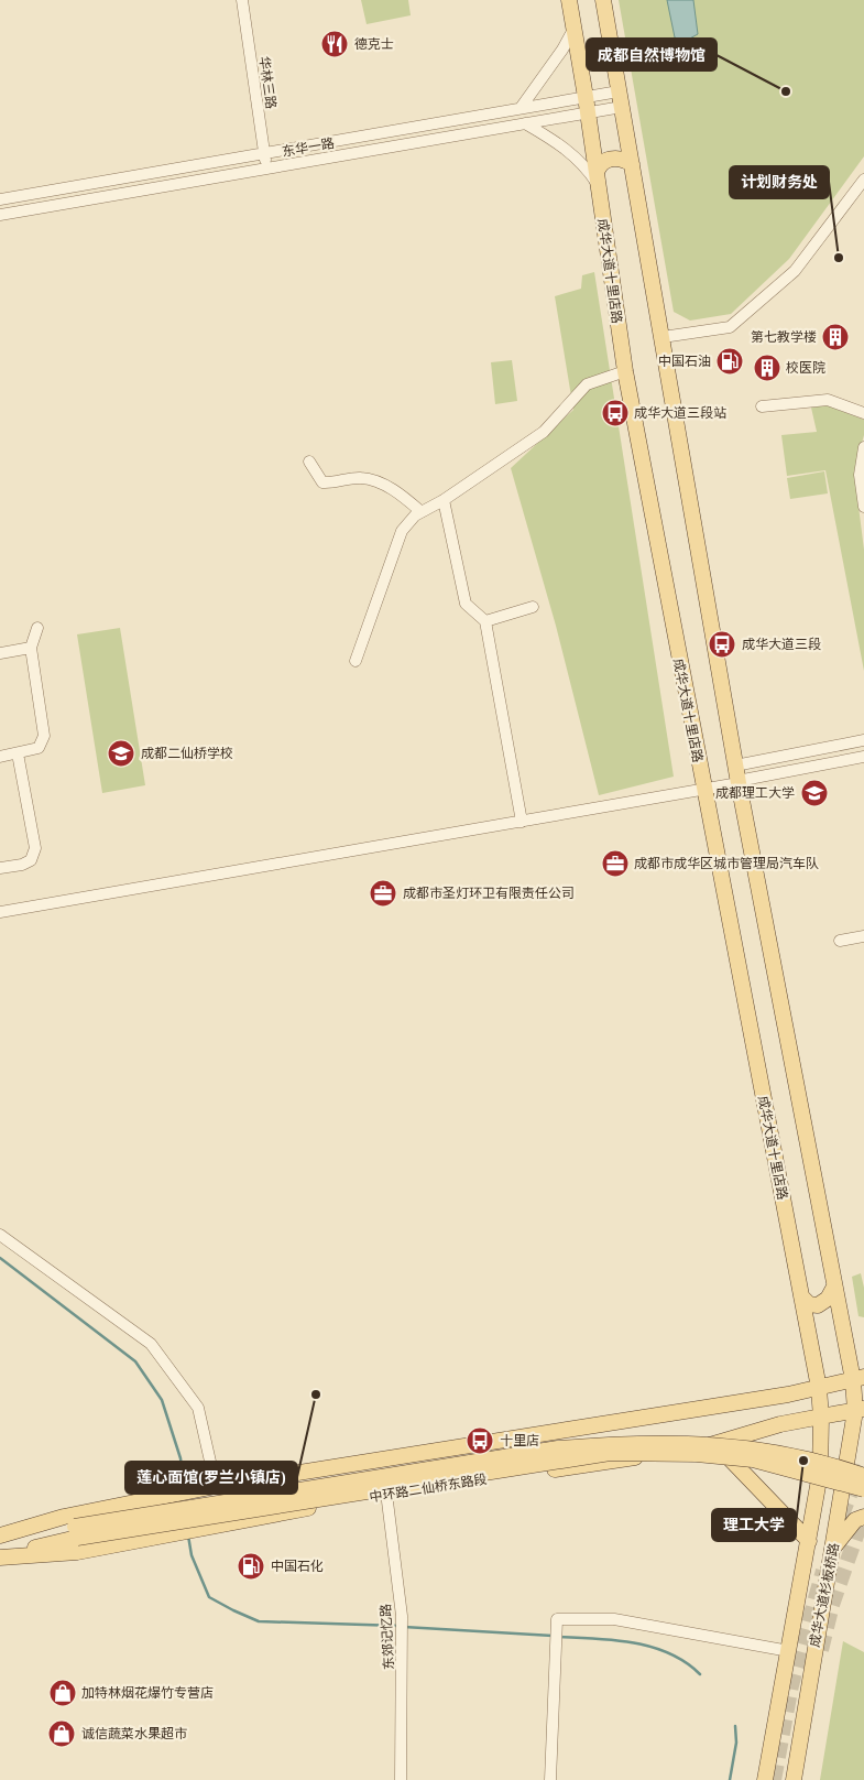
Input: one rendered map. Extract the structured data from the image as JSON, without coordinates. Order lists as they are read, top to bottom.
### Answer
{
  "streets": {
    "main road": ["成华大道十里店路", "中环路二仙桥东路段", "成华大道杉板桥路"],
    "street": ["华林三路", "东华一路", "东郊记忆路"]
  },
  "crossings": [
    ["华林三路", "东华一路"],
    ["东华一路", "成华大道十里店路"],
    ["成华大道十里店路", "中环路二仙桥东路段"],
    ["成华大道十里店路", "成华大道杉板桥路"],
    ["中环路二仙桥东路段", "成华大道杉板桥路"],
    ["中环路二仙桥东路段", "东郊记忆路"]
  ],
  "places": {
    "restaurant": ["德克士"],
    "other": [
      "成都自然博物馆",
      "计划财务处",
      "莲心面馆(罗兰小镇店)",
      "理工大学"
    ],
    "building": ["第七教学楼", "校医院"],
    "fuel station": ["中国石油", "中国石化"],
    "bus stop": ["成华大道三段站", "成华大道三段", "十里店"],
    "school or university": ["成都二仙桥学校", "成都理工大学"],
    "office": ["成都市成华区城市管理局汽车队", "成都市圣灯环卫有限责任公司"],
    "shop": ["加特林烟花爆竹专营店", "诚信蔬菜水果超市"]
  }
}
